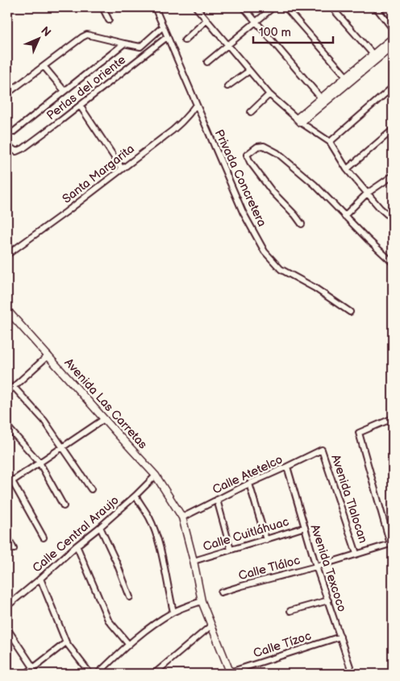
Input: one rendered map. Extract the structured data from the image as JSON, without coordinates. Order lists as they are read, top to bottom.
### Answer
{
  "streets": {
    "street": [
      "Perlas del oriente",
      "Santa Margarita",
      "Privada Concretera",
      "Avenida Las Carretas",
      "Calle Atetelco",
      "Avenida Tlalocan",
      "Calle Central Araujo",
      "Calle Cuitláhuac",
      "Calle Tláloc",
      "Avenida Texcoco",
      "Calle Tízoc"
    ]
  },
  "crossings": [
    ["Perlas del oriente", "Privada Concretera"],
    ["Santa Margarita", "Privada Concretera"],
    ["Avenida Las Carretas", "Calle Atetelco"],
    ["Avenida Las Carretas", "Calle Central Araujo"],
    ["Avenida Las Carretas", "Calle Cuitláhuac"],
    ["Avenida Las Carretas", "Calle Tízoc"],
    ["Calle Atetelco", "Avenida Tlalocan"],
    ["Calle Atetelco", "Avenida Texcoco"],
    ["Avenida Tlalocan", "Calle Tláloc"],
    ["Calle Cuitláhuac", "Avenida Texcoco"],
    ["Calle Tláloc", "Avenida Texcoco"],
    ["Avenida Texcoco", "Calle Tízoc"]
  ],
  "scale_bar": "100 m",
  "north": "top right"
}
